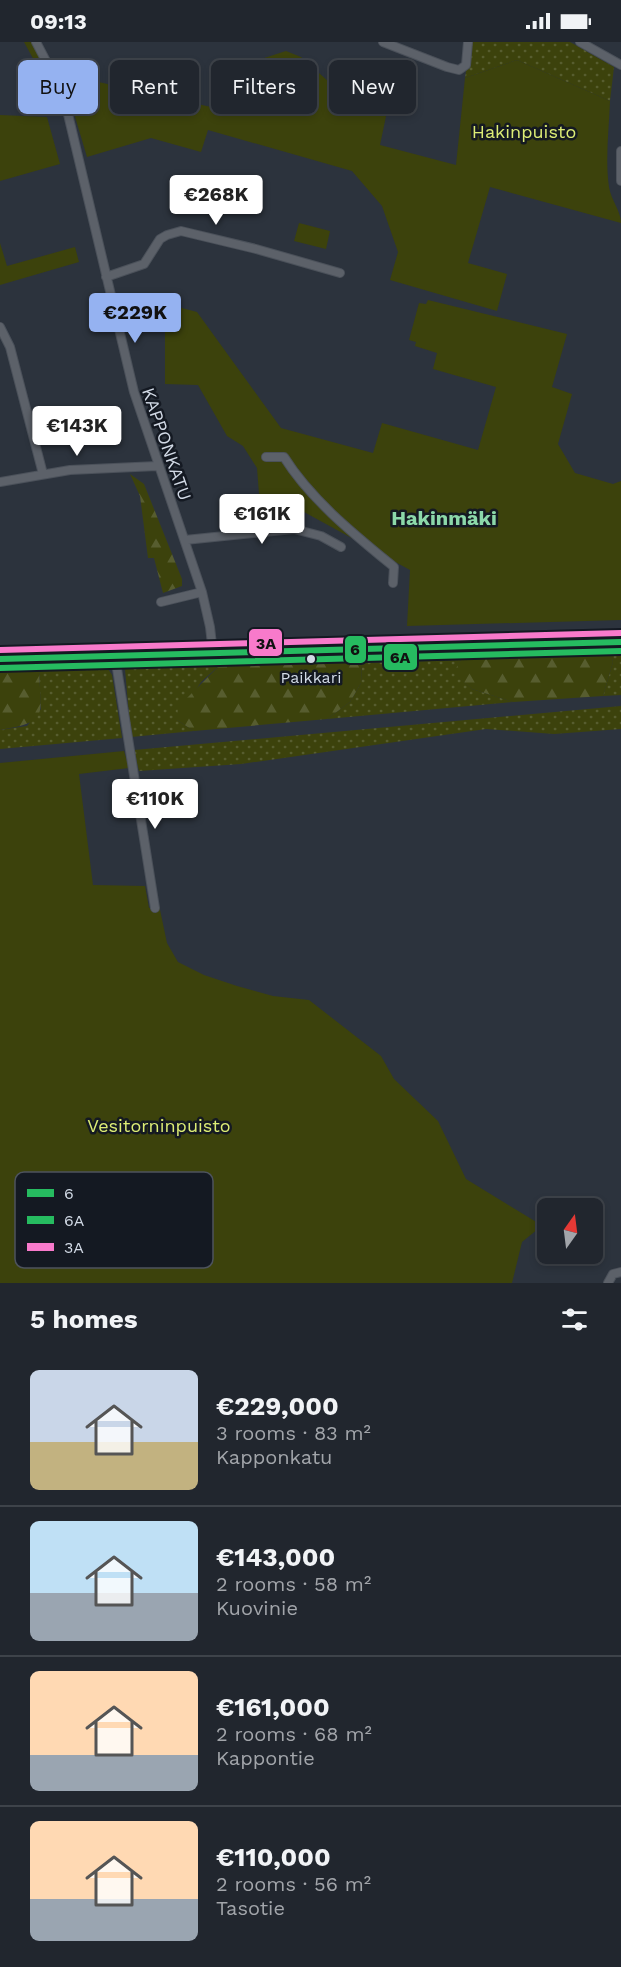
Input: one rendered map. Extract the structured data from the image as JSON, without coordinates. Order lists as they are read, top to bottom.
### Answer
{
  "streets": {
    "street": ["KAPPONKATU"]
  },
  "districts": ["Hakinmäki"],
  "parks": ["Hakinpuisto", "Vesitorninpuisto"],
  "places": ["Paikkari"],
  "lines": ["transit line 3A", "transit line 6", "transit line 6A"],
  "legend": ["6", "6A", "3A"],
  "north": "top",
  "page": {
    "status": "09:13",
    "chip": [
      "Buy",
      "Rent",
      "Filters",
      "New"
    ],
    "price": [
      "€268K",
      "€229K",
      "€143K",
      "€161K",
      "€110K"
    ],
    "heading": "5 homes",
    "list": [
      {
        "name": "€229,000",
        "note": "3 rooms · 83 m² · Kapponkatu"
      },
      {
        "name": "€143,000",
        "note": "2 rooms · 58 m² · Kuovinie"
      },
      {
        "name": "€161,000",
        "note": "2 rooms · 68 m² · Kappontie"
      },
      {
        "name": "€110,000",
        "note": "2 rooms · 56 m² · Tasotie"
      }
    ]
  }
}
